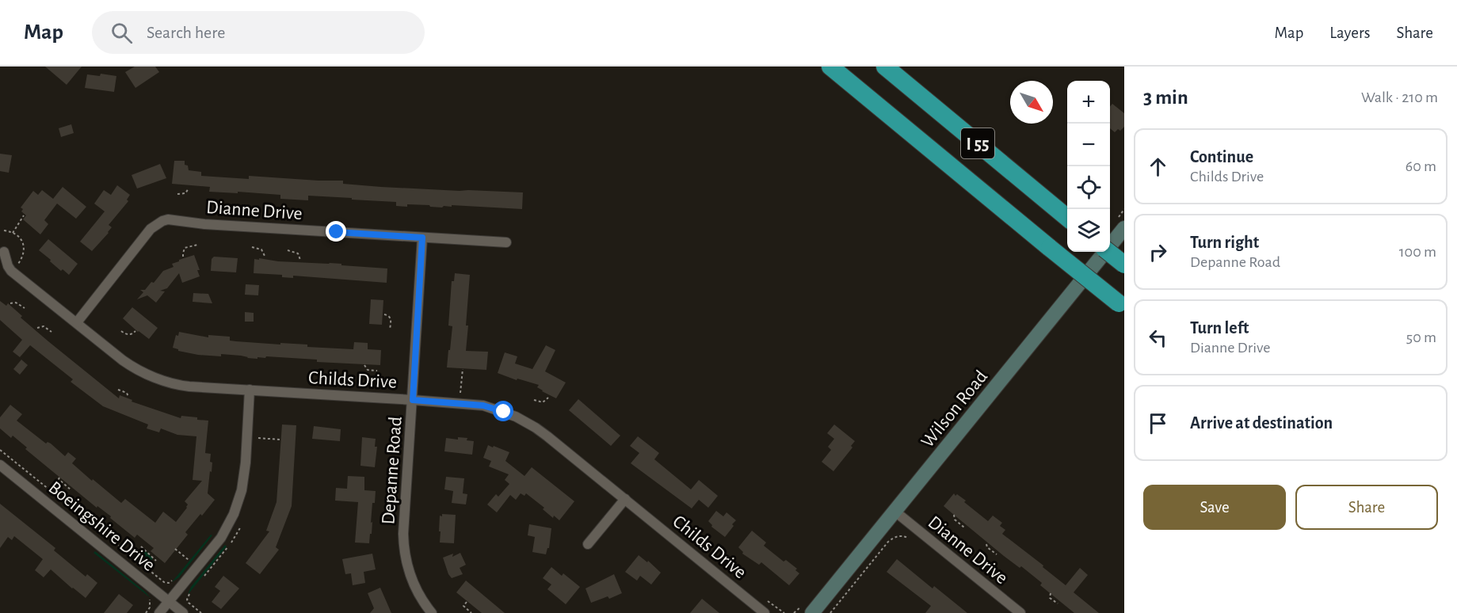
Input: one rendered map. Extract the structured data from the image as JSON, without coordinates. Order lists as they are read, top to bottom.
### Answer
{
  "streets": {
    "highway": ["I 55"],
    "street": [
      "Dianne Drive",
      "Childs Drive",
      "Wilson Road",
      "Depanne Road",
      "Boeingshire Drive"
    ]
  },
  "crossings": [
    ["Dianne Drive", "Childs Drive"],
    ["Dianne Drive", "Wilson Road"],
    ["Dianne Drive", "Depanne Road"],
    ["Childs Drive", "Depanne Road"]
  ],
  "north": "bottom right",
  "page": {
    "header": "Map",
    "search": "Search here",
    "nav": ["Map", "Layers", "Share"],
    "heading": ["3 min", "Walk · 210 m"],
    "map_buttons": ["+", "−"],
    "list": [
      ["Continue", "Childs Drive", "60 m"],
      ["Turn right", "Depanne Road", "100 m"],
      ["Turn left", "Dianne Drive", "50 m"],
      "Arrive at destination"
    ],
    "buttons": ["Save", "Share"]
  }
}
